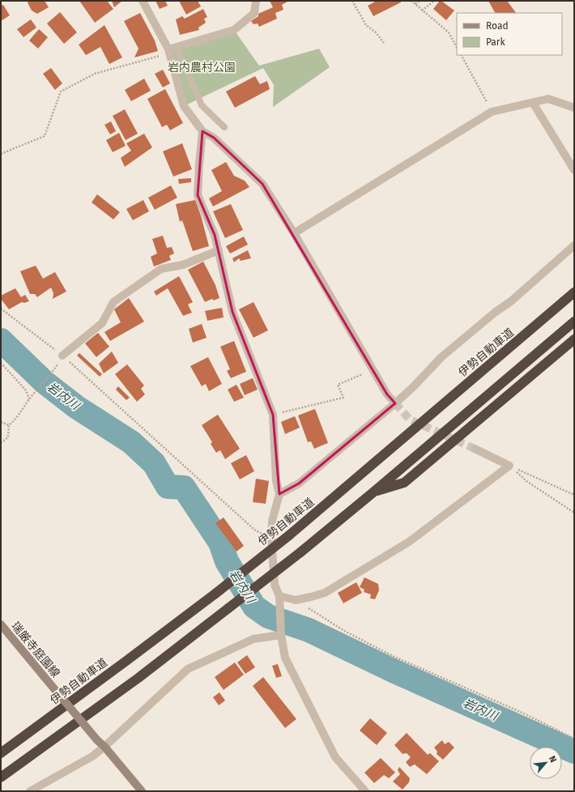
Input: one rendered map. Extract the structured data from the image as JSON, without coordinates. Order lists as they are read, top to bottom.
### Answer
{
  "streets": {
    "highway": ["伊勢自動車道"],
    "main road": ["瑞厳寺庭園線"]
  },
  "water": ["岩内川"],
  "parks": ["岩内農村公園"],
  "legend": ["Road", "Park"],
  "north": "top right"
}
